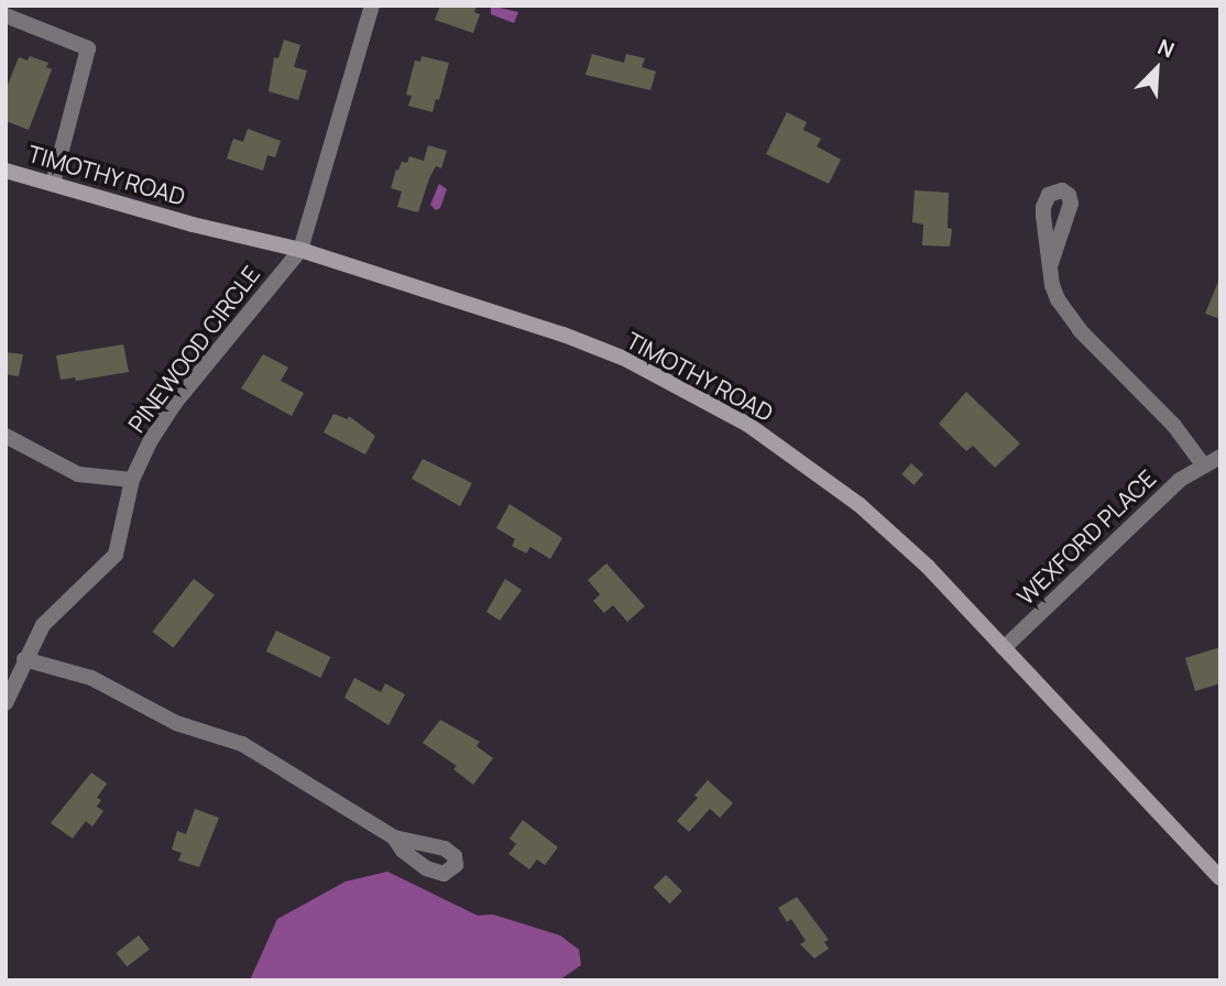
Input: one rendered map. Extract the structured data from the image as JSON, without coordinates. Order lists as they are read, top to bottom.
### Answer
{
  "streets": {
    "main road": ["TIMOTHY ROAD"],
    "street": ["PINEWOOD CIRCLE", "WEXFORD PLACE"]
  },
  "crossings": [
    ["TIMOTHY ROAD", "PINEWOOD CIRCLE"],
    ["TIMOTHY ROAD", "WEXFORD PLACE"]
  ],
  "north": "top right"
}
